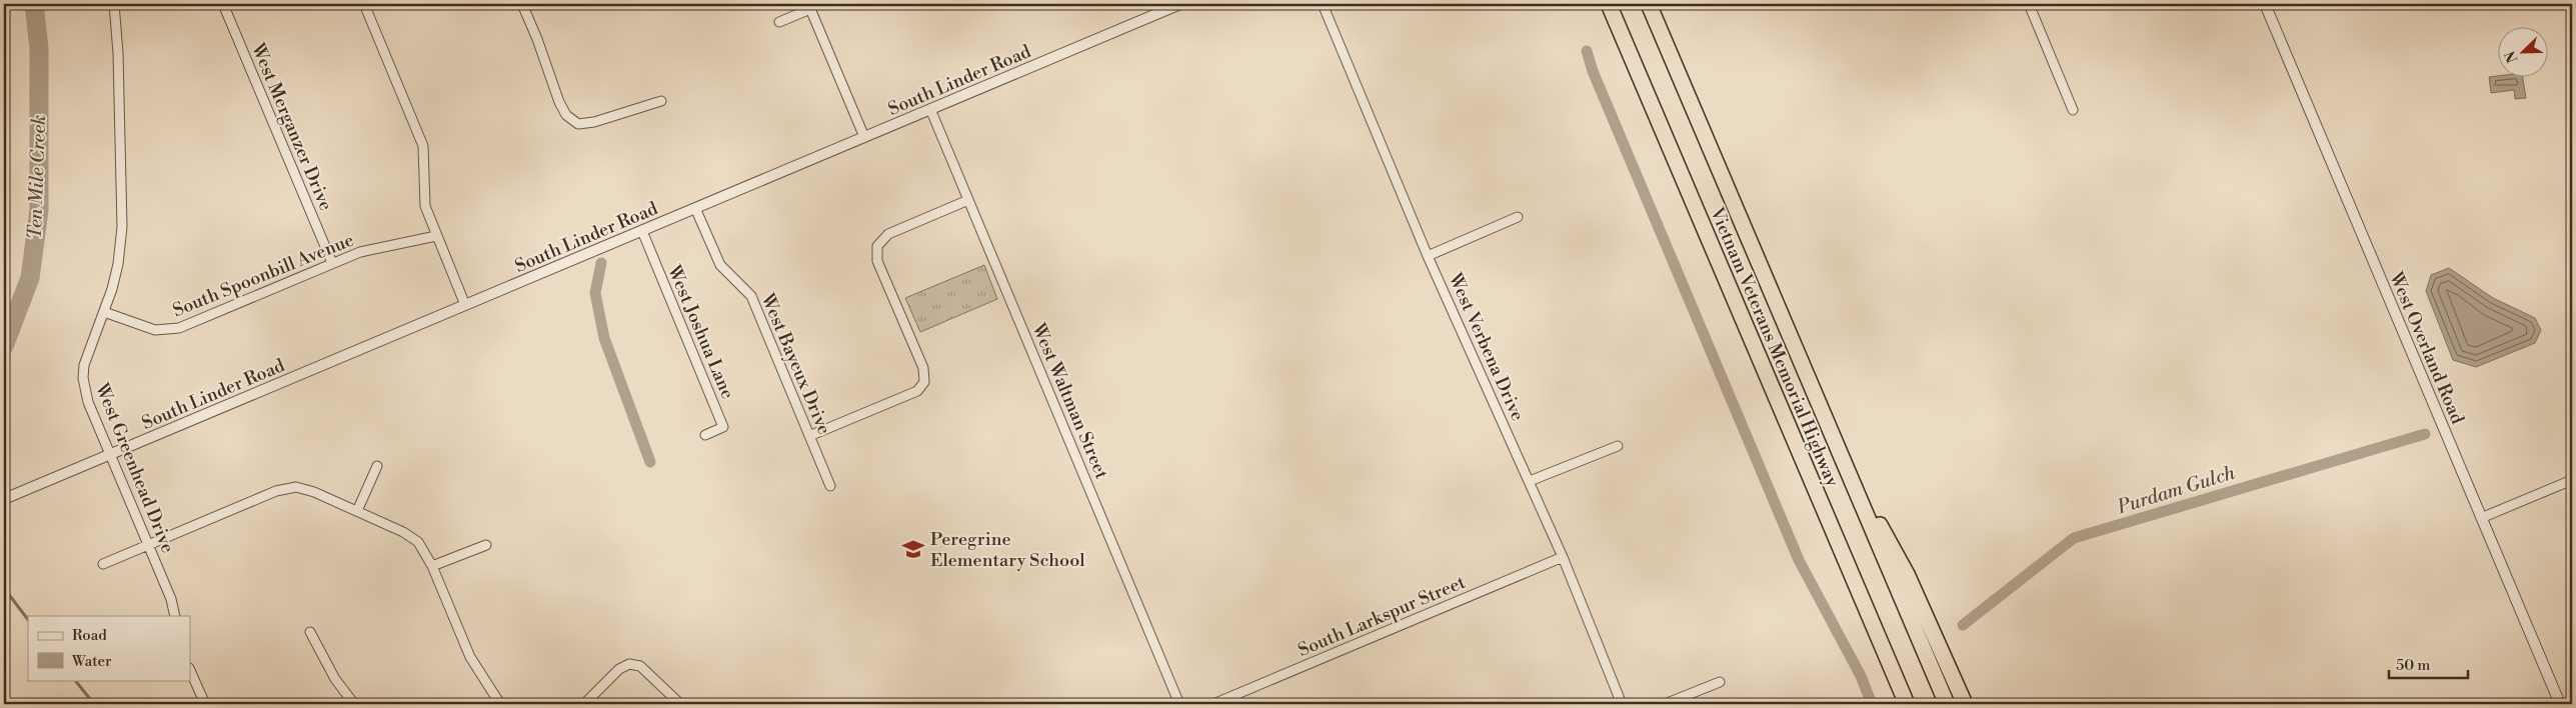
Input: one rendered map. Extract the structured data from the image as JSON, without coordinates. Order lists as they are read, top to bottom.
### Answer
{
  "streets": {
    "highway": ["Vietnam Veterans Memorial Highway"],
    "street": [
      "South Linder Road",
      "West Merganzer Drive",
      "South Spoonbill Avenue",
      "West Joshua Lane",
      "West Verbena Drive",
      "West Overland Road",
      "West Bayeux Drive",
      "West Waltman Street",
      "West Greenhead Drive",
      "South Larkspur Street"
    ]
  },
  "crossings": [
    ["South Linder Road", "West Joshua Lane"],
    ["South Linder Road", "West Bayeux Drive"],
    ["South Linder Road", "West Waltman Street"],
    ["South Linder Road", "West Greenhead Drive"],
    ["West Merganzer Drive", "South Spoonbill Avenue"],
    ["South Spoonbill Avenue", "West Greenhead Drive"],
    ["West Verbena Drive", "South Larkspur Street"]
  ],
  "water": ["Ten Mile Creek", "Purdam Gulch"],
  "places": {
    "school or university": ["Peregrine Elementary School"]
  },
  "legend": ["Road", "Water"],
  "scale_bar": "50 m",
  "north": "bottom left"
}
